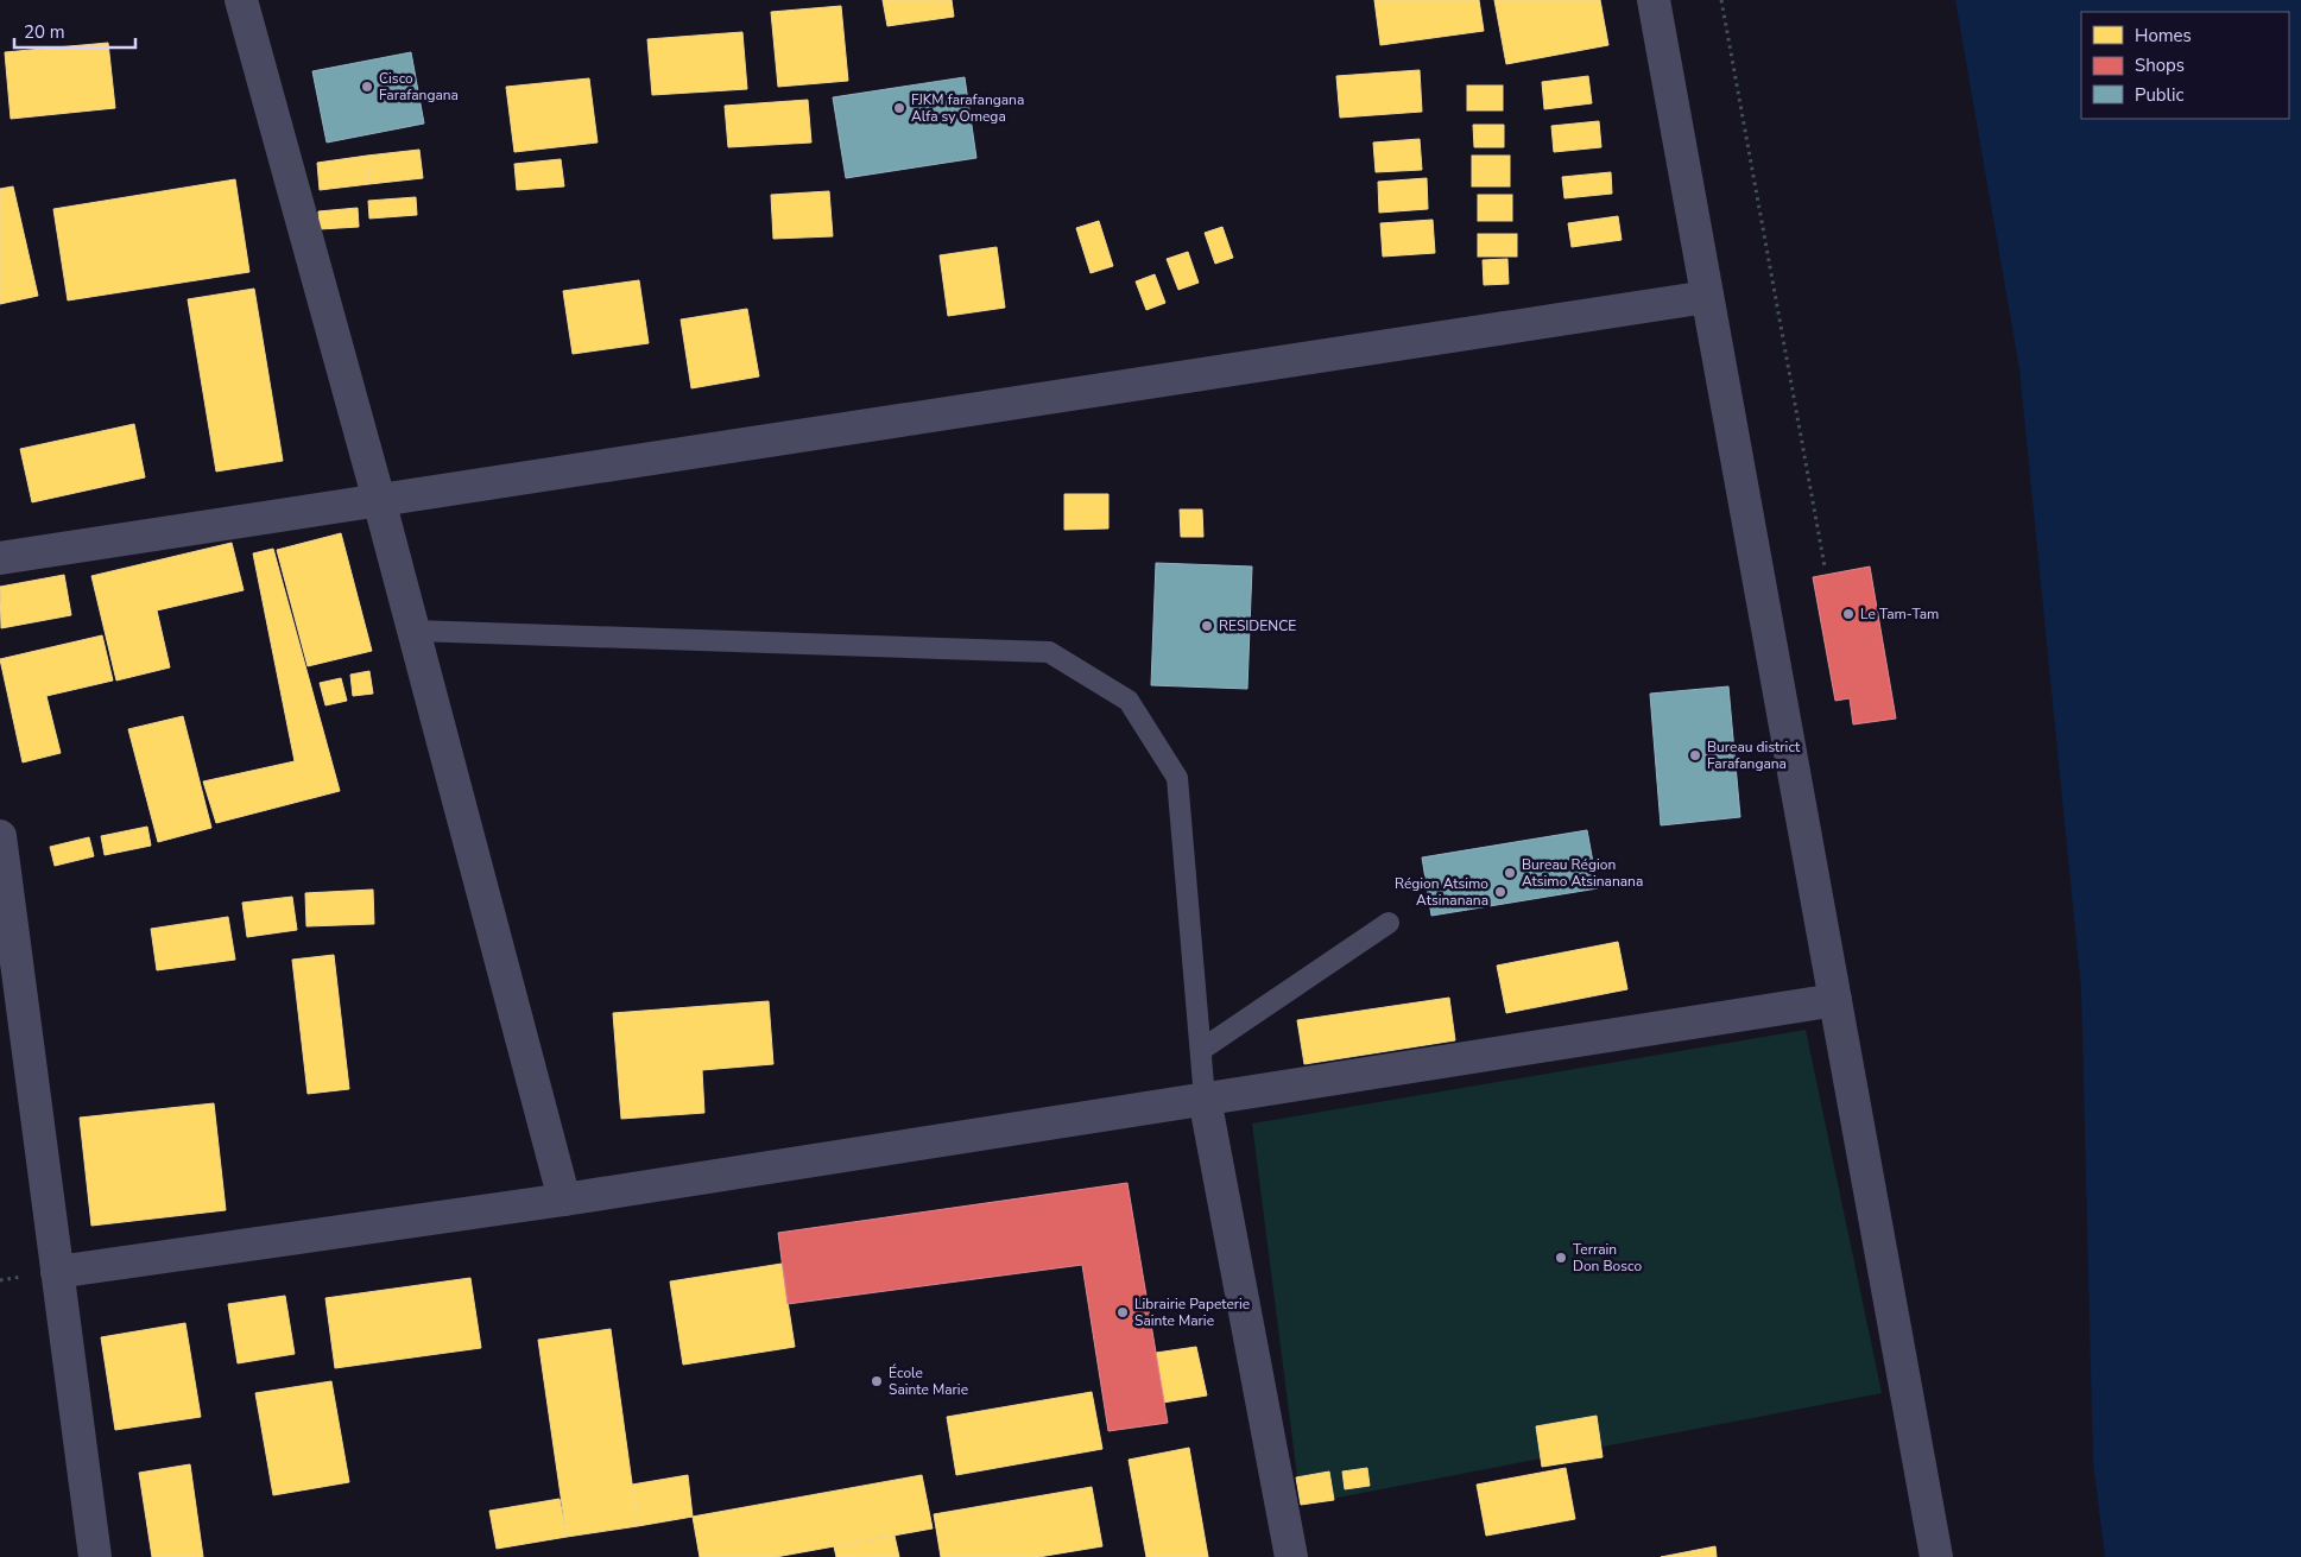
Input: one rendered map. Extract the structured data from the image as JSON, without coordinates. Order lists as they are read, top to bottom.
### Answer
{
  "places": [
    "Cisco Farafangana",
    "FJKM farafangana Alfa sy Omega",
    "Le Tam-Tam",
    "RESIDENCE",
    "Bureau district Farafangana",
    "Bureau Région Atsimo Atsinanana",
    "Région Atsimo Atsinanana",
    "Terrain Don Bosco",
    "Librairie Papeterie Sainte Marie",
    "École Sainte Marie"
  ],
  "legend": ["Homes", "Shops", "Public"],
  "scale_bar": "20 m"
}
